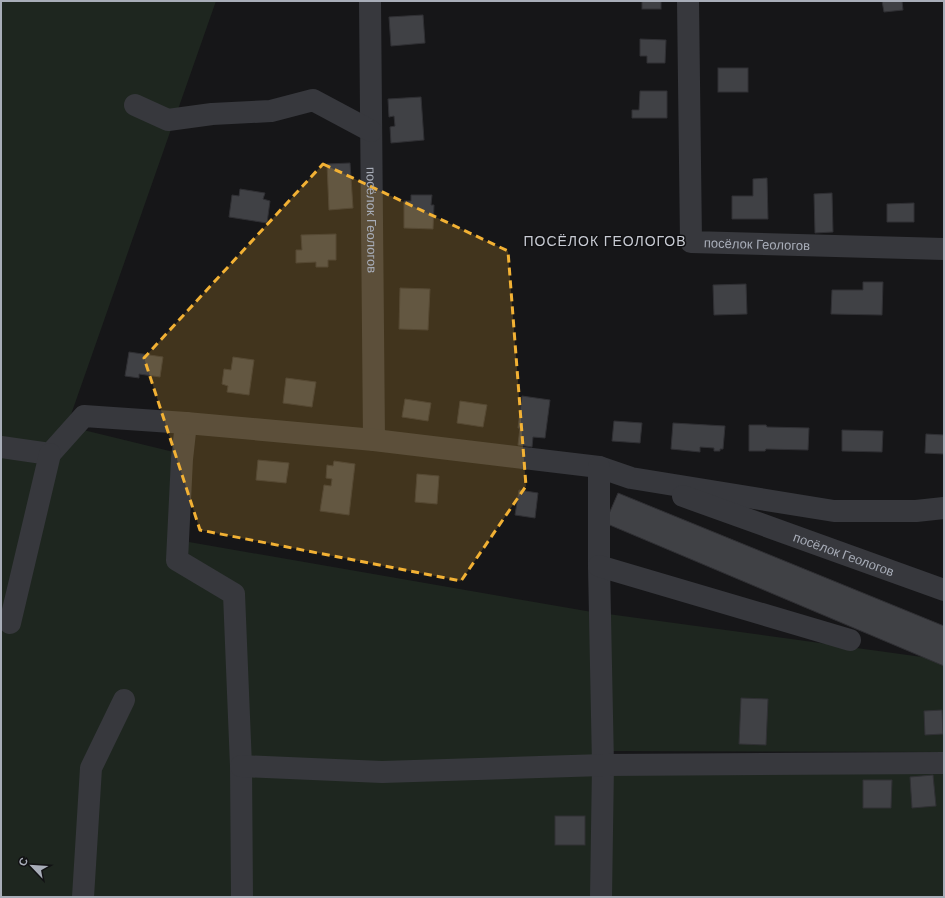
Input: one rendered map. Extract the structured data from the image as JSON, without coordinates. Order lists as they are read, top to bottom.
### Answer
{
  "streets": {
    "street": ["посёлок Геологов"]
  },
  "districts": ["ПОСЁЛОК ГЕОЛОГОВ"],
  "north": "top left"
}
